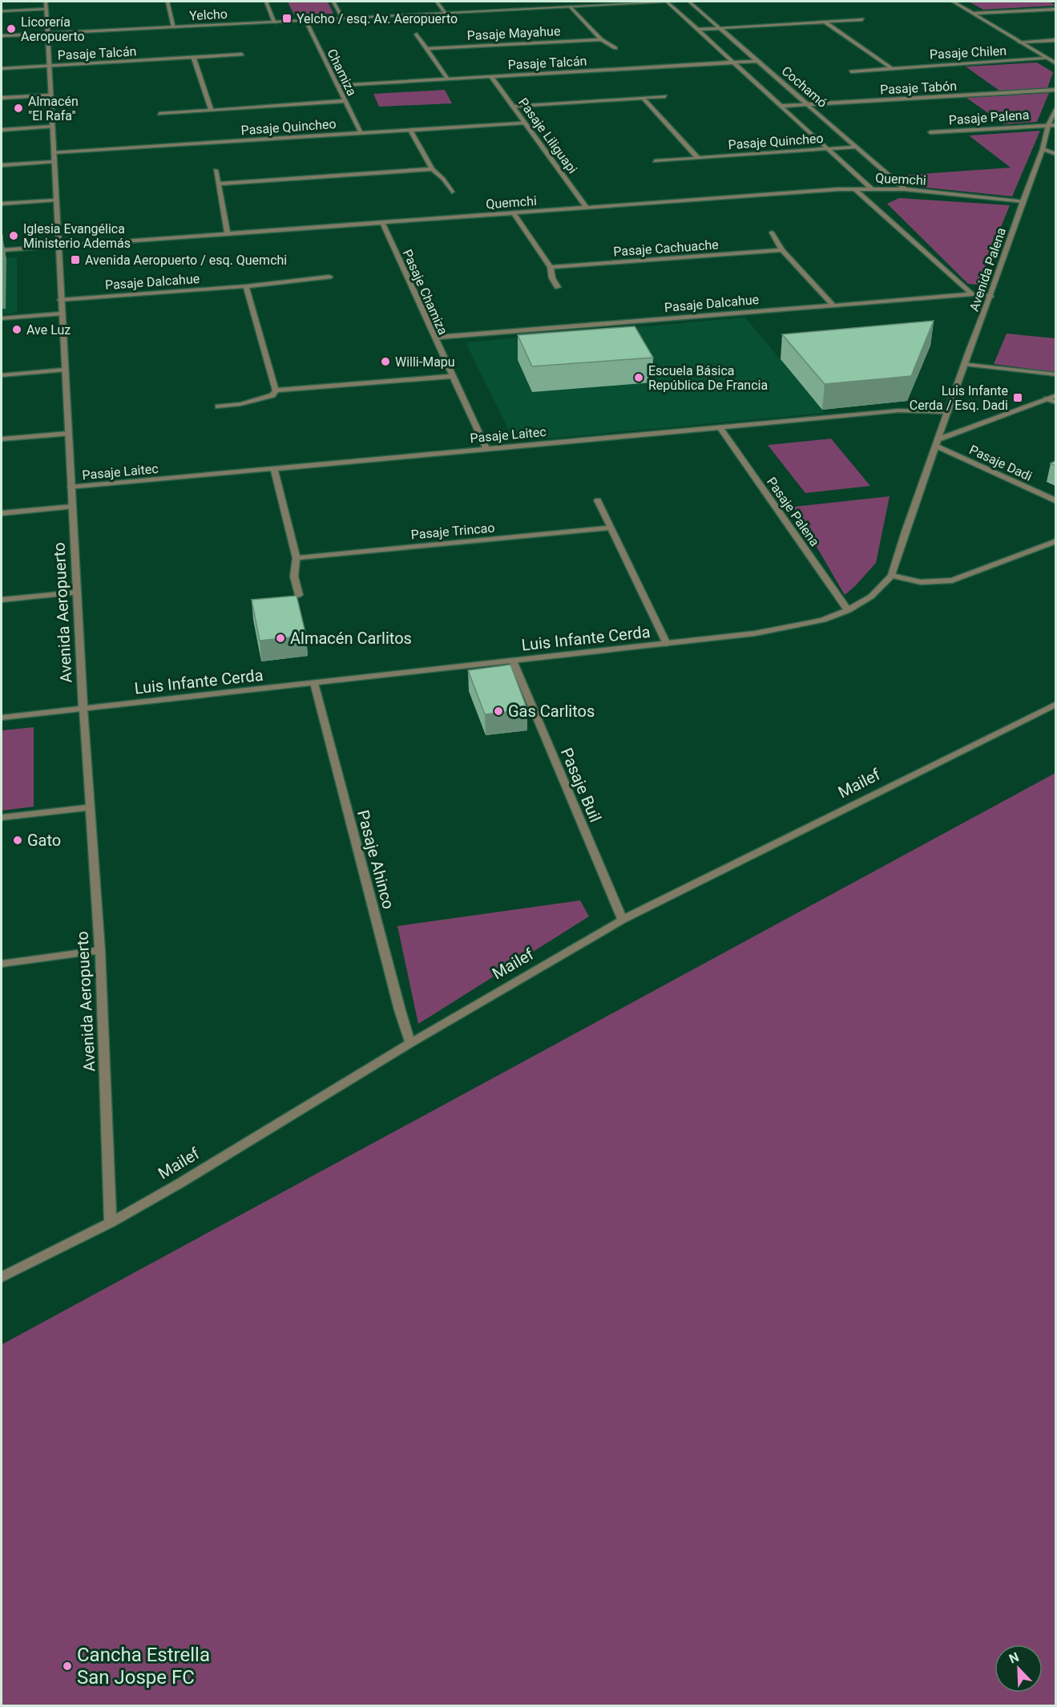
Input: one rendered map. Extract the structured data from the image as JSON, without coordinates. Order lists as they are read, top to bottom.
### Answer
{
  "streets": {
    "street": [
      "Yelcho",
      "Pasaje Mayahue",
      "Pasaje Chilen",
      "Pasaje Talcán",
      "Chamiza",
      "Cochamó",
      "Pasaje Tabón",
      "Pasaje Palena",
      "Pasaje Quincheo",
      "Pasaje Liliguapi",
      "Quemchi",
      "Pasaje Cachuache",
      "Avenida Palena",
      "Pasaje Dalcahue",
      "Pasaje Chamiza",
      "Pasaje Laitec",
      "Pasaje Dadi",
      "Pasaje Trincao",
      "Avenida Aeropuerto",
      "Luis Infante Cerda",
      "Mailef",
      "Pasaje Buil",
      "Pasaje Ahinco"
    ]
  },
  "crossings": [
    ["Yelcho", "Pasaje Mayahue"],
    ["Yelcho", "Chamiza"],
    ["Yelcho", "Cochamó"],
    ["Yelcho", "Avenida Aeropuerto"],
    ["Pasaje Talcán", "Chamiza"],
    ["Pasaje Talcán", "Cochamó"],
    ["Pasaje Talcán", "Pasaje Liliguapi"],
    ["Pasaje Talcán", "Avenida Aeropuerto"],
    ["Chamiza", "Pasaje Quincheo"],
    ["Cochamó", "Pasaje Tabón"],
    ["Cochamó", "Pasaje Quincheo"],
    ["Cochamó", "Quemchi"],
    ["Pasaje Palena", "Avenida Palena"],
    ["Pasaje Palena", "Pasaje Laitec"],
    ["Pasaje Palena", "Luis Infante Cerda"],
    ["Pasaje Quincheo", "Pasaje Liliguapi"],
    ["Pasaje Quincheo", "Avenida Aeropuerto"],
    ["Pasaje Liliguapi", "Quemchi"],
    ["Quemchi", "Avenida Palena"],
    ["Quemchi", "Pasaje Chamiza"],
    ["Quemchi", "Avenida Aeropuerto"],
    ["Avenida Palena", "Pasaje Dalcahue"],
    ["Avenida Palena", "Pasaje Laitec"],
    ["Avenida Palena", "Pasaje Dadi"],
    ["Avenida Palena", "Luis Infante Cerda"],
    ["Pasaje Dalcahue", "Pasaje Chamiza"],
    ["Pasaje Dalcahue", "Avenida Aeropuerto"],
    ["Pasaje Chamiza", "Pasaje Laitec"],
    ["Pasaje Laitec", "Avenida Aeropuerto"],
    ["Pasaje Dadi", "Luis Infante Cerda"],
    ["Avenida Aeropuerto", "Luis Infante Cerda"],
    ["Avenida Aeropuerto", "Mailef"],
    ["Luis Infante Cerda", "Pasaje Buil"],
    ["Luis Infante Cerda", "Pasaje Ahinco"],
    ["Mailef", "Pasaje Buil"],
    ["Mailef", "Pasaje Ahinco"]
  ],
  "places": {
    "transit": ["Yelcho / esq. Av. Aeropuerto", "Avenida Aeropuerto / esq. Quemchi", "Luis Infante Cerda / Esq. Dadi"],
    "other": [
      "Licorería Aeropuerto",
      "Almacén \"El Rafa\"",
      "Iglesia Evangélica Ministerio Además",
      "Ave Luz",
      "Willi-Mapu",
      "Escuela Básica República De Francia",
      "Almacén Carlitos",
      "Gas Carlitos",
      "Gato",
      "Cancha Estrella San Jospe FC"
    ]
  },
  "north": "top left"
}
